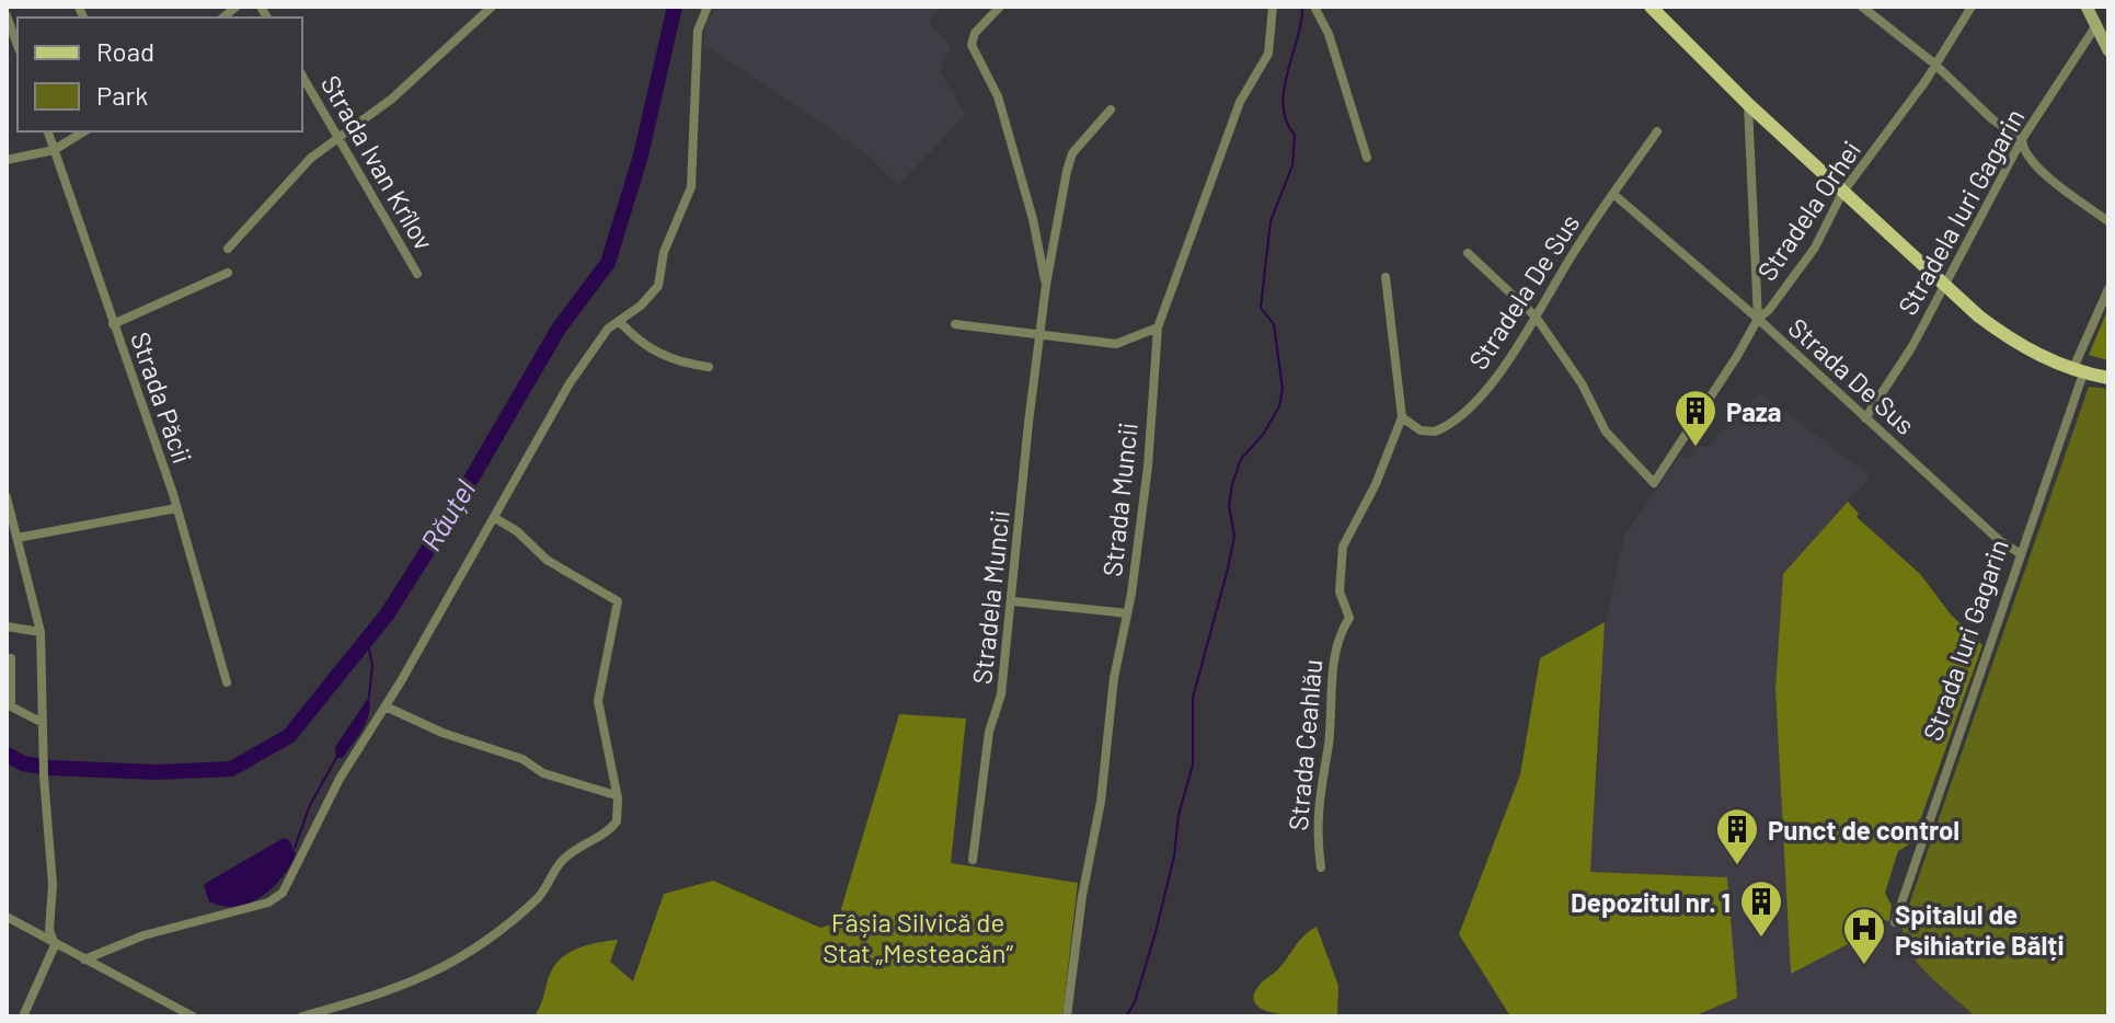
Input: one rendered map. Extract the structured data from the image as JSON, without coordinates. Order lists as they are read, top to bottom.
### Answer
{
  "streets": {
    "street": [
      "Strada Ivan Krîlov",
      "Stradela Orhei",
      "Stradela Iuri Gagarin",
      "Stradela De Sus",
      "Strada De Sus",
      "Strada Păcii",
      "Strada Muncii",
      "Stradela Muncii",
      "Strada Iuri Gagarin",
      "Strada Ceahlău"
    ]
  },
  "crossings": [
    ["Stradela Orhei", "Stradela De Sus"],
    ["Stradela Orhei", "Strada De Sus"],
    ["Stradela Iuri Gagarin", "Strada De Sus"],
    ["Stradela De Sus", "Strada De Sus"],
    ["Stradela De Sus", "Strada Ceahlău"],
    ["Strada De Sus", "Strada Iuri Gagarin"]
  ],
  "water": ["Răuțel"],
  "parks": ["Fâșia Silvică de Stat „Mesteacăn“"],
  "places": {
    "building": ["Paza", "Punct de control", "Depozitul nr. 1"],
    "hospital": ["Spitalul de Psihiatrie Bălți"]
  },
  "legend": ["Road", "Park"]
}
